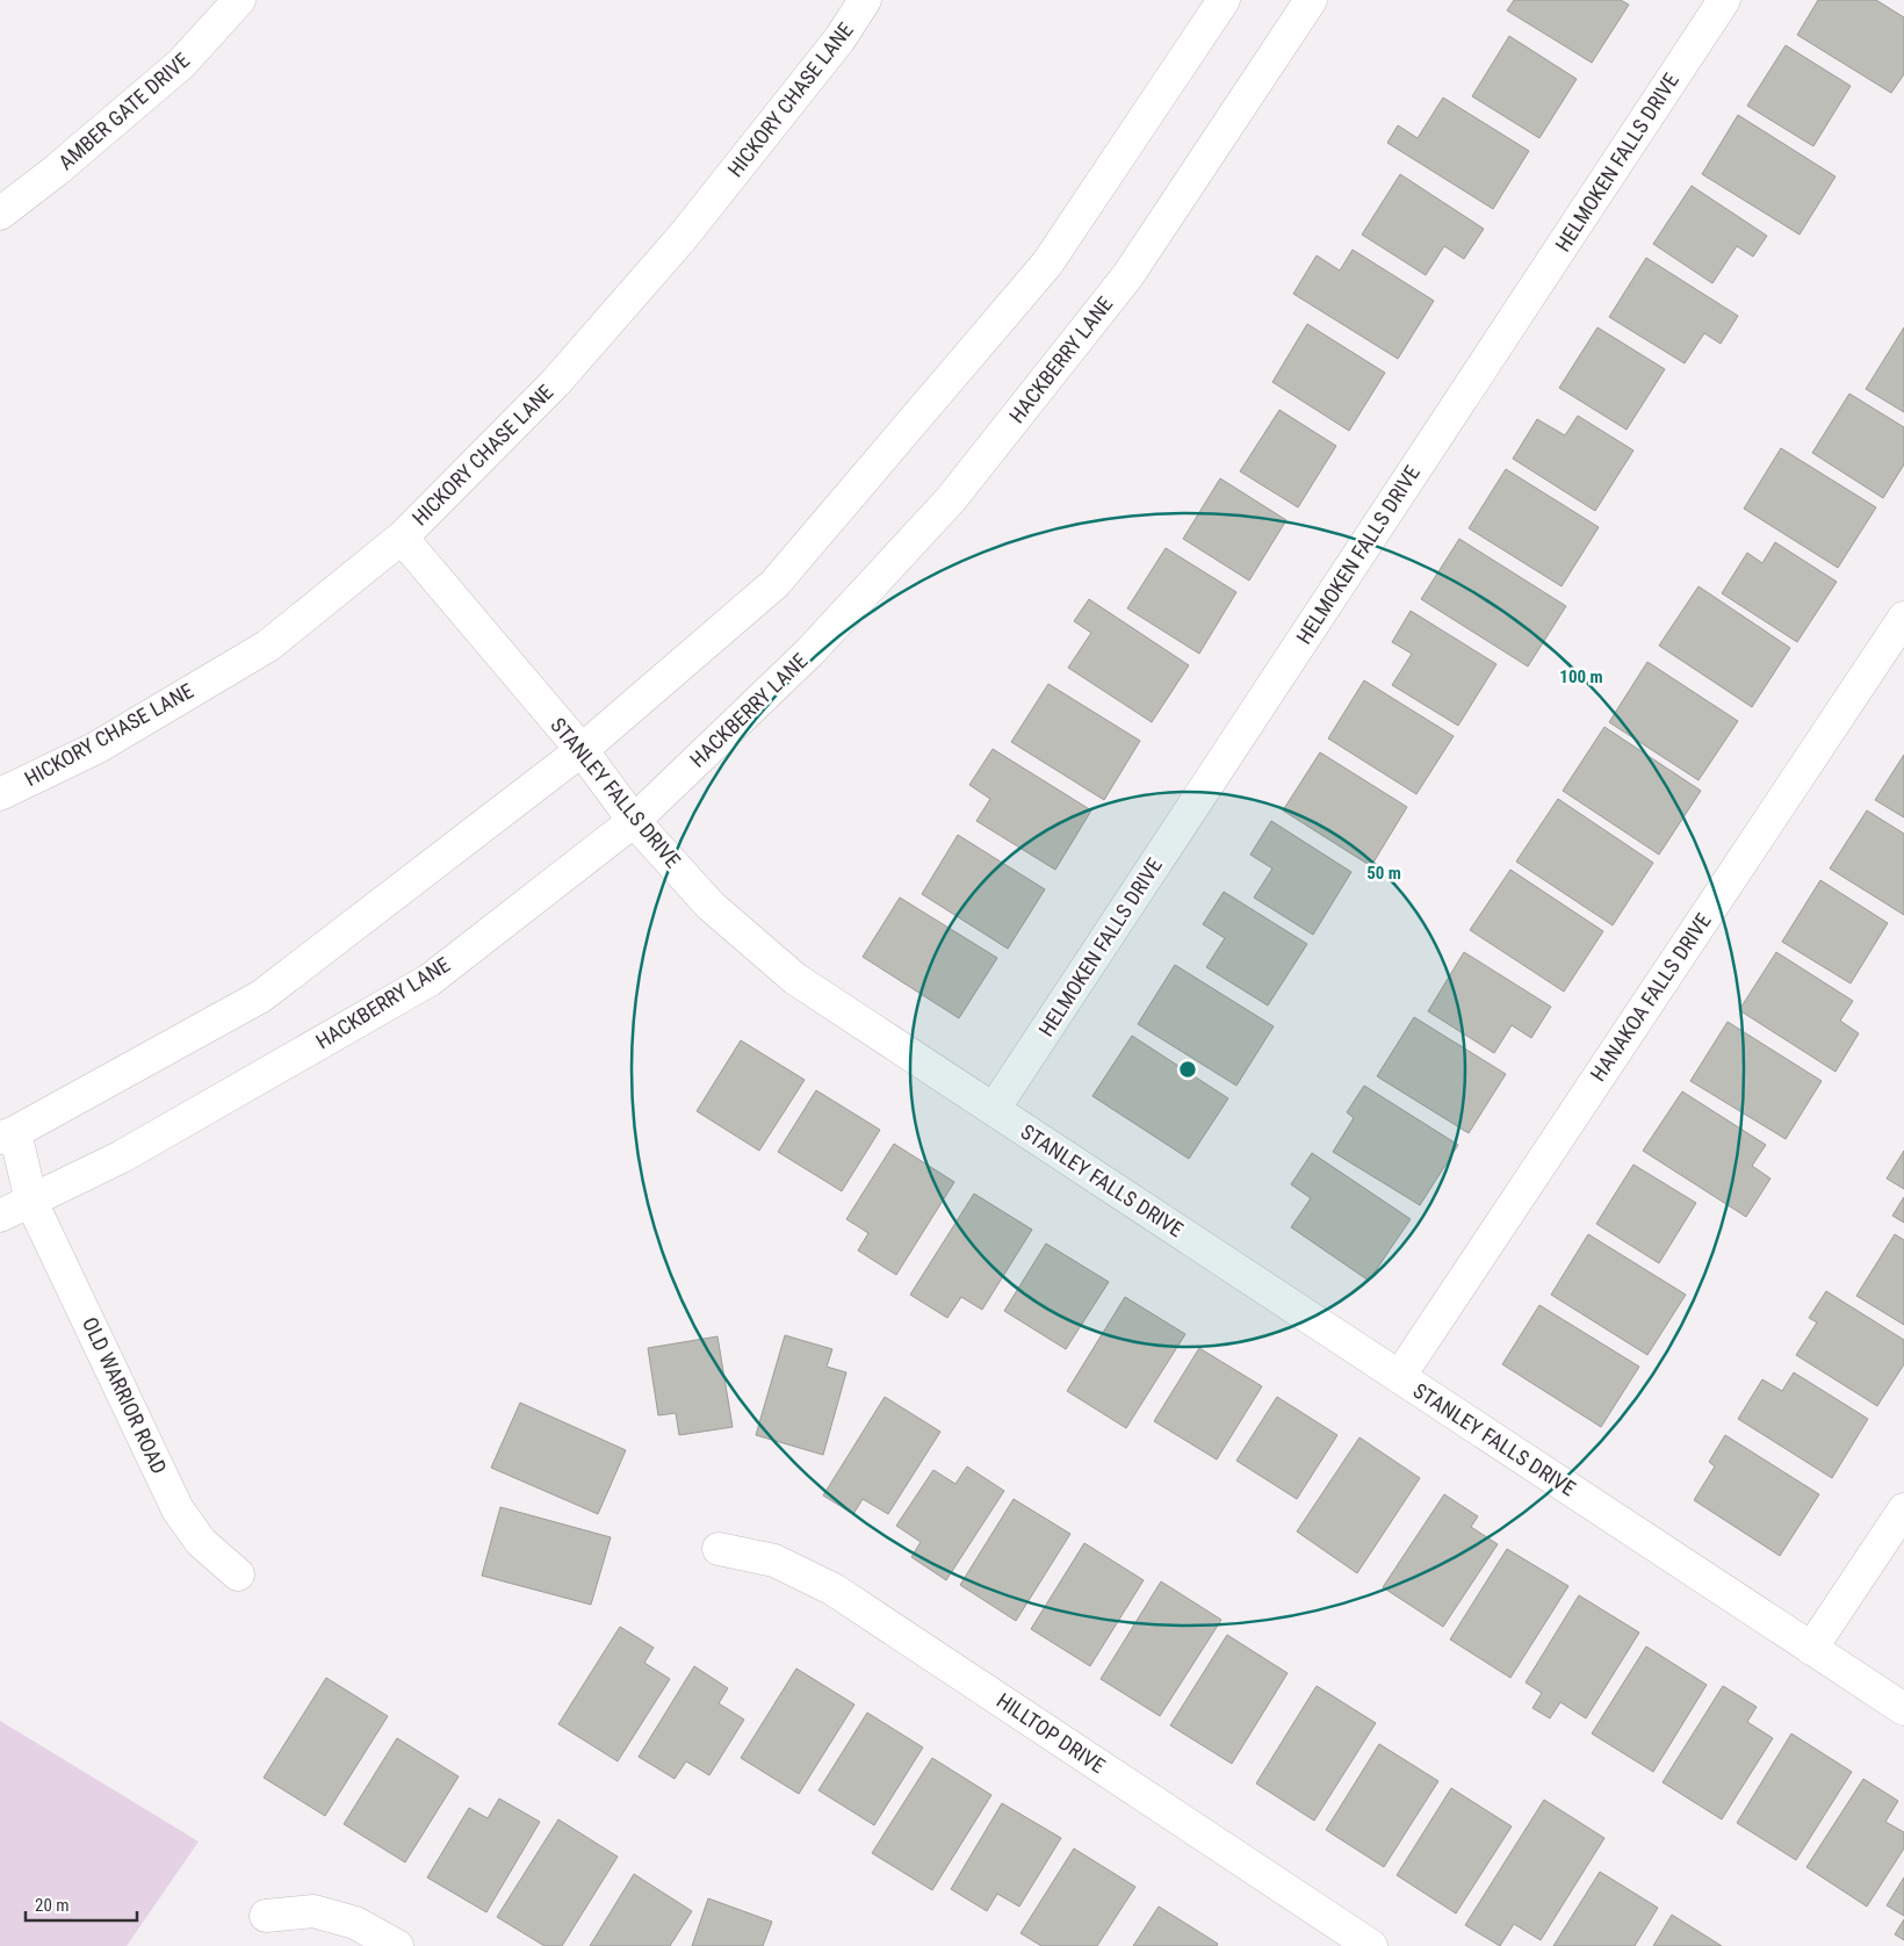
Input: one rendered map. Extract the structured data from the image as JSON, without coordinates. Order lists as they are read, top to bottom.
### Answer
{
  "streets": {
    "street": [
      "HICKORY CHASE LANE",
      "AMBER GATE DRIVE",
      "HELMOKEN FALLS DRIVE",
      "HACKBERRY LANE",
      "STANLEY FALLS DRIVE",
      "HANAKOA FALLS DRIVE",
      "OLD WARRIOR ROAD",
      "HILLTOP DRIVE"
    ]
  },
  "crossings": [
    ["HICKORY CHASE LANE", "STANLEY FALLS DRIVE"],
    ["HELMOKEN FALLS DRIVE", "STANLEY FALLS DRIVE"],
    ["HACKBERRY LANE", "STANLEY FALLS DRIVE"],
    ["HACKBERRY LANE", "OLD WARRIOR ROAD"],
    ["STANLEY FALLS DRIVE", "HANAKOA FALLS DRIVE"]
  ],
  "scale_bar": "20 m",
  "rings": ["100 m", "50 m"]
}
